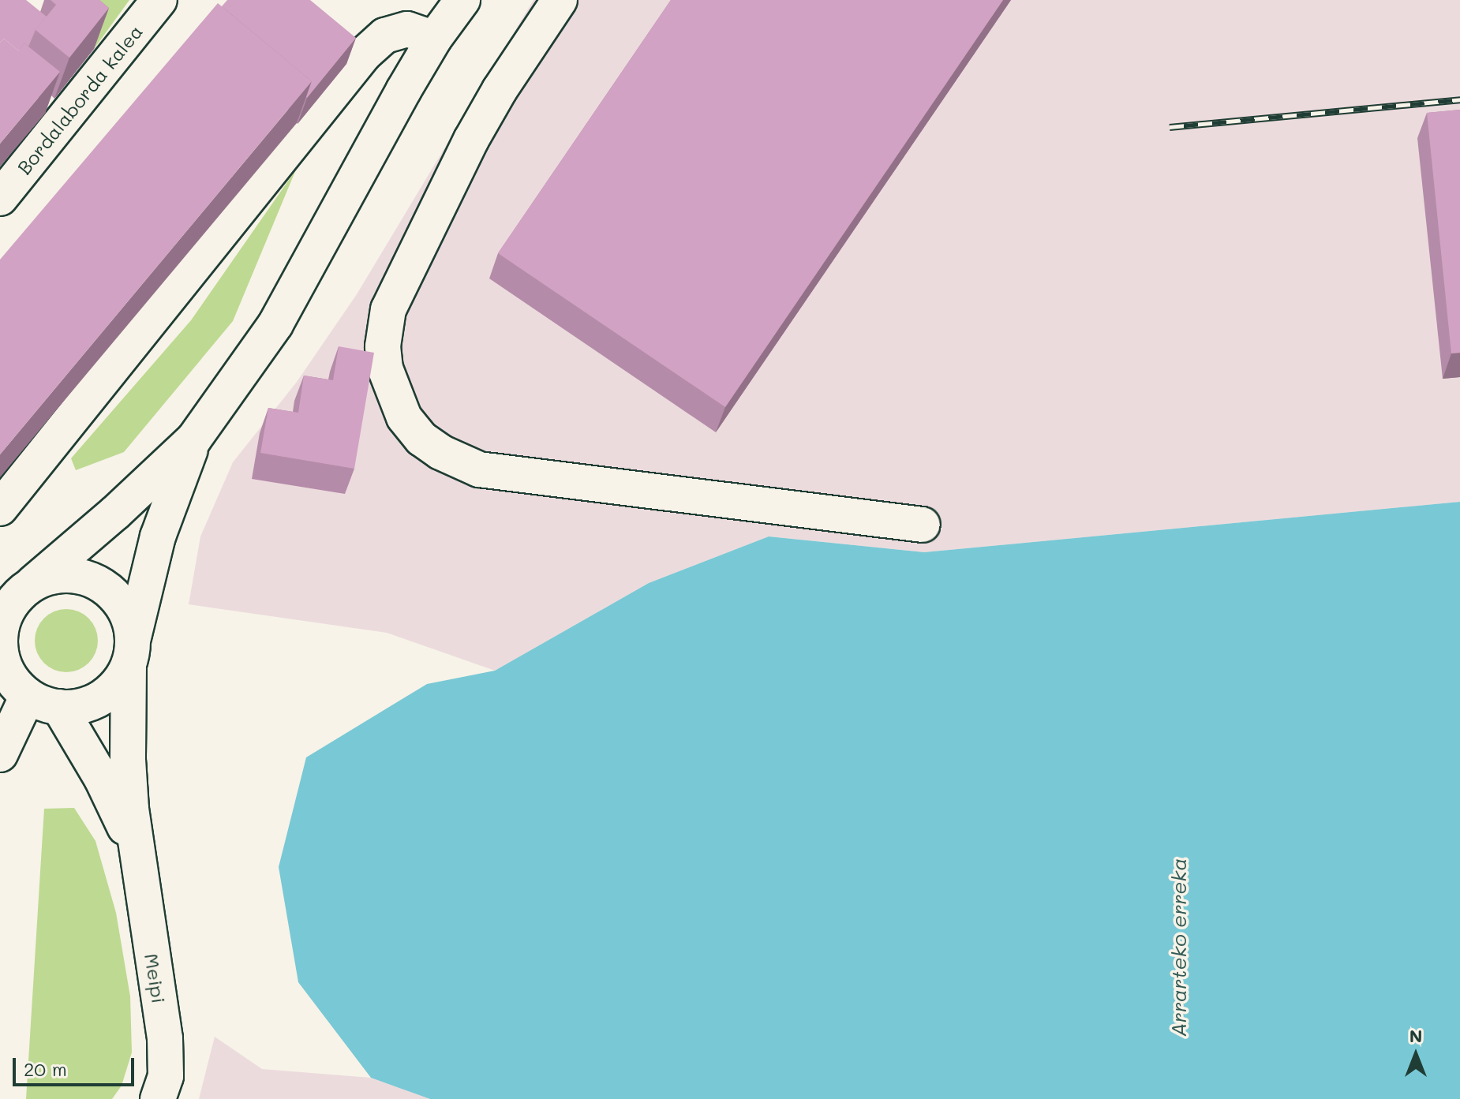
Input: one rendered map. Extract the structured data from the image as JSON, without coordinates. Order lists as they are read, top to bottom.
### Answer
{
  "streets": {
    "street": ["Bordalaborda kalea", "Meipi"]
  },
  "water": ["Arrarteko erreka"],
  "scale_bar": "20 m",
  "north": "top"
}
